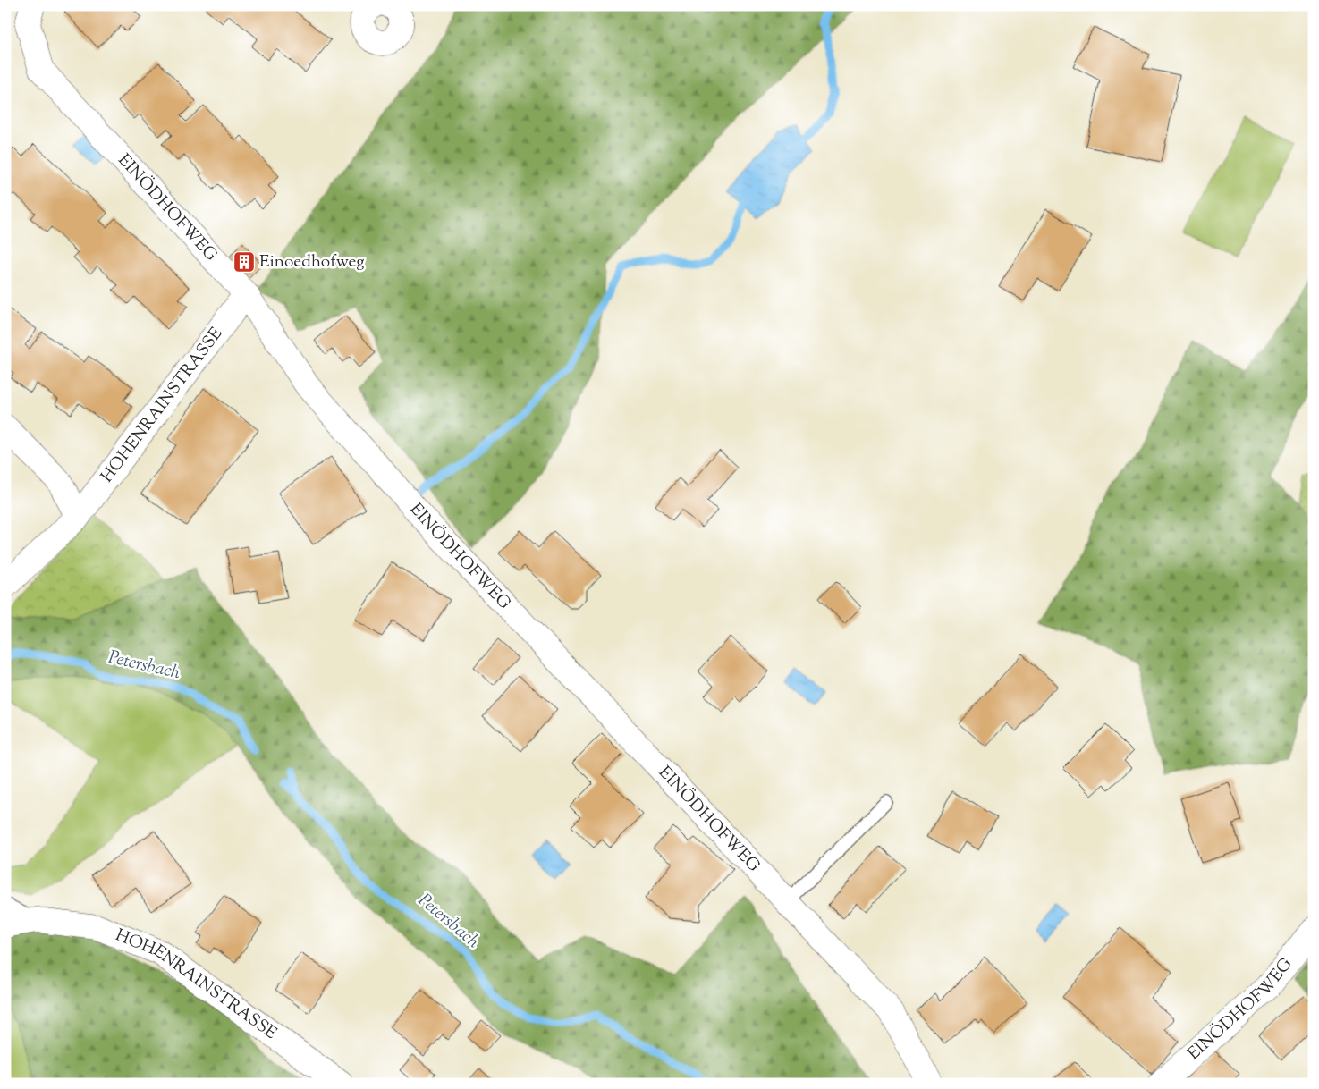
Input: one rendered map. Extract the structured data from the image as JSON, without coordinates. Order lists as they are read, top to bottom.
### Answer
{
  "streets": {
    "street": ["EINÖDHOFWEG", "HOHENRAINSTRASSE"]
  },
  "crossings": [
    ["EINÖDHOFWEG", "HOHENRAINSTRASSE"]
  ],
  "water": ["Petersbach"],
  "places": {
    "building": ["Einoedhofweg"]
  }
}
